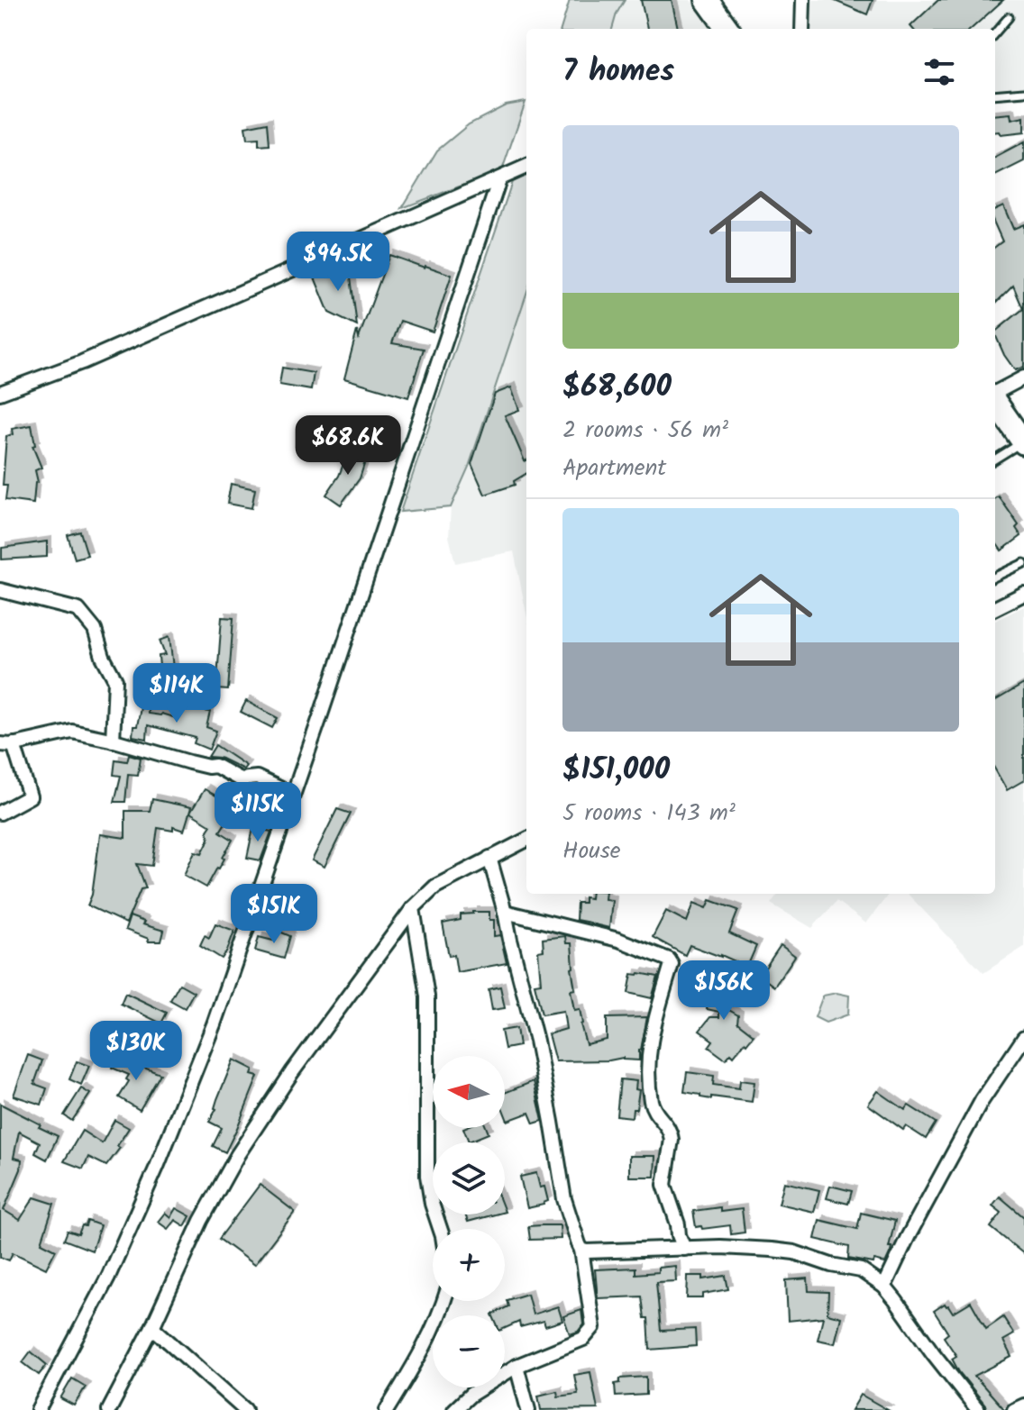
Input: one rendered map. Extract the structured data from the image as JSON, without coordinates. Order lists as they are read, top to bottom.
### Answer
{
  "north": "left",
  "page": {
    "heading": "7 homes",
    "list": [
      {
        "name": "$68,600",
        "note": "2 rooms · 56 m² · Apartment"
      },
      {
        "name": "$151,000",
        "note": "5 rooms · 143 m² · House"
      }
    ],
    "price": [
      "$94.5K",
      "$68.6K",
      "$114K",
      "$115K",
      "$151K",
      "$156K",
      "$130K"
    ],
    "map_buttons": ["+", "−"]
  }
}
